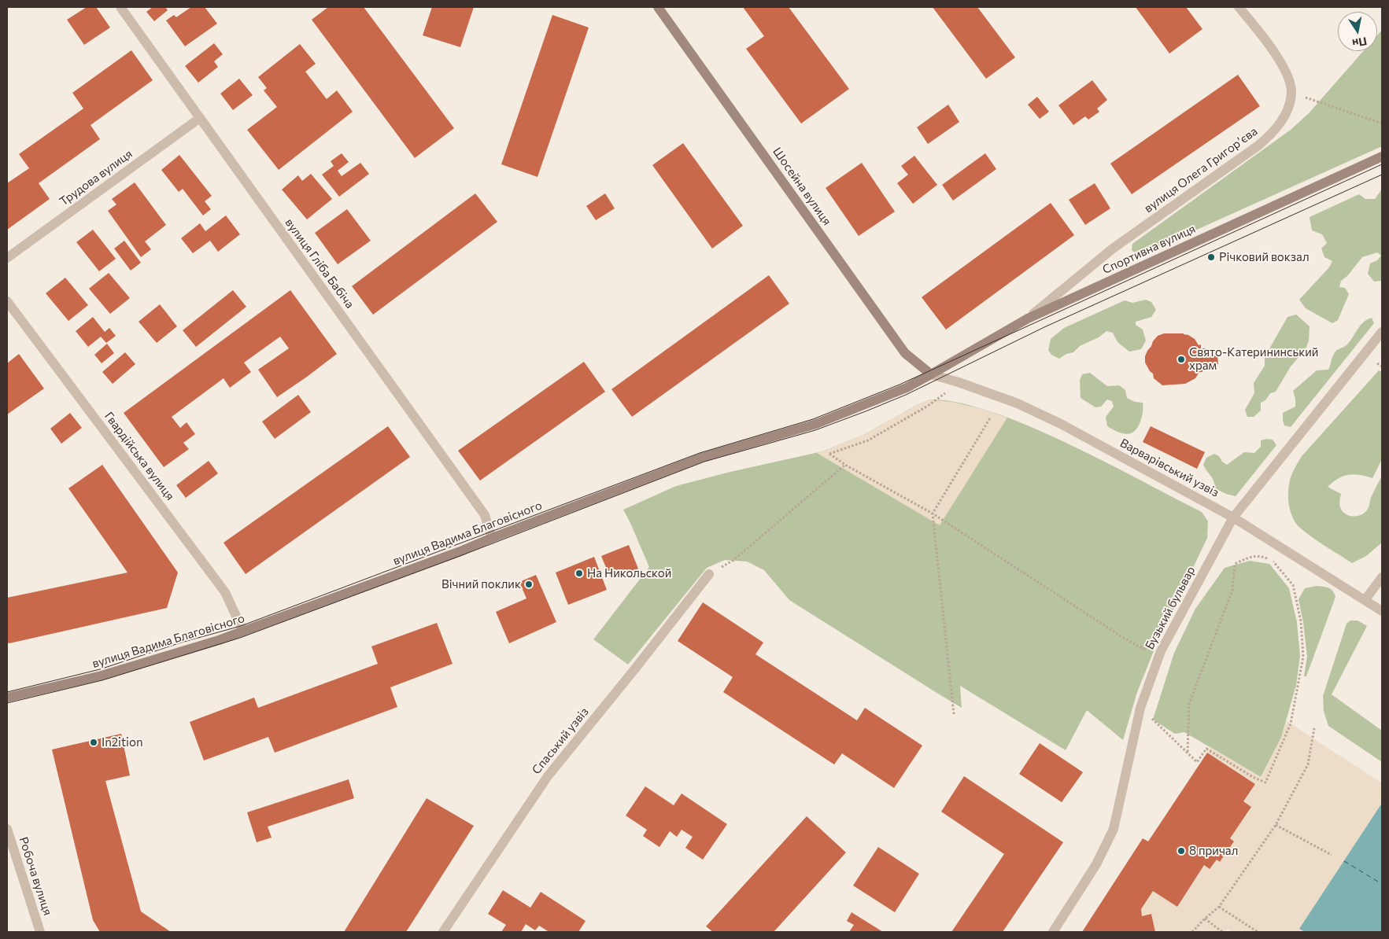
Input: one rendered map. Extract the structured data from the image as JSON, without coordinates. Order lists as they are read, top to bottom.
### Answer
{
  "streets": {
    "street": [
      "вулиця Олега Григорʼєва",
      "Трудова вулиця",
      "Шосейна вулиця",
      "Спортивна вулиця",
      "вулиця Гліба Бабіча",
      "Гвардійська вулиця",
      "Варварівський узвіз",
      "вулиця Вадима Благовісного",
      "Бузький бульвар",
      "Спаський узвіз",
      "Робоча вулиця"
    ]
  },
  "crossings": [
    ["вулиця Олега Григорʼєва", "Спортивна вулиця"],
    ["Трудова вулиця", "вулиця Гліба Бабіча"],
    ["Шосейна вулиця", "Спортивна вулиця"],
    ["Шосейна вулиця", "Варварівський узвіз"],
    ["Шосейна вулиця", "вулиця Вадима Благовісного"],
    ["Спортивна вулиця", "Варварівський узвіз"],
    ["Спортивна вулиця", "вулиця Вадима Благовісного"],
    ["вулиця Гліба Бабіча", "вулиця Вадима Благовісного"],
    ["Гвардійська вулиця", "вулиця Вадима Благовісного"],
    ["Варварівський узвіз", "вулиця Вадима Благовісного"],
    ["Варварівський узвіз", "Бузький бульвар"]
  ],
  "places": [
    "Річковий вокзал",
    "Свято-Катерининський храм",
    "На Никольской",
    "Вічний поклик",
    "In2ition",
    "8 причал"
  ],
  "north": "bottom"
}
